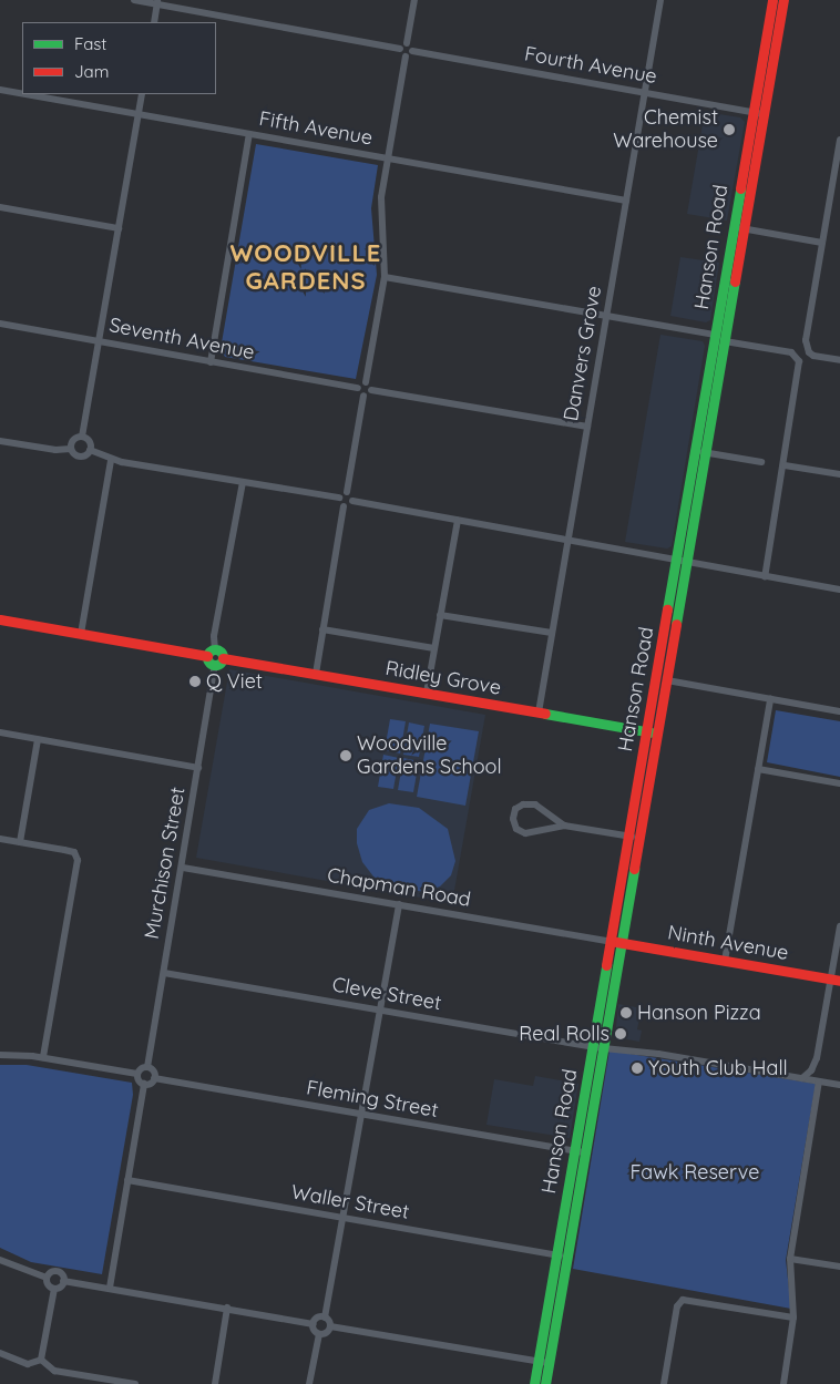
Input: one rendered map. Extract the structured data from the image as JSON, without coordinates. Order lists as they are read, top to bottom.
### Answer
{
  "streets": {
    "main road": ["Hanson Road", "Ridley Grove", "Ninth Avenue"],
    "street": [
      "Fourth Avenue",
      "Fifth Avenue",
      "Seventh Avenue",
      "Danvers Grove",
      "Murchison Street",
      "Chapman Road",
      "Cleve Street",
      "Fleming Street",
      "Waller Street"
    ]
  },
  "crossings": [
    ["Fourth Avenue", "Hanson Road"],
    ["Fourth Avenue", "Danvers Grove"],
    ["Fifth Avenue", "Danvers Grove"],
    ["Hanson Road", "Ridley Grove"],
    ["Hanson Road", "Chapman Road"],
    ["Hanson Road", "Ninth Avenue"],
    ["Hanson Road", "Cleve Street"],
    ["Hanson Road", "Fleming Street"],
    ["Hanson Road", "Waller Street"],
    ["Danvers Grove", "Ridley Grove"],
    ["Ridley Grove", "Murchison Street"],
    ["Murchison Street", "Chapman Road"],
    ["Murchison Street", "Cleve Street"],
    ["Chapman Road", "Ninth Avenue"]
  ],
  "districts": ["WOODVILLE GARDENS"],
  "parks": ["Fawk Reserve"],
  "places": [
    "Chemist Warehouse",
    "Q Viet",
    "Woodville Gardens School",
    "Hanson Pizza",
    "Real Rolls",
    "Youth Club Hall"
  ],
  "legend": ["Fast", "Jam"]
}
